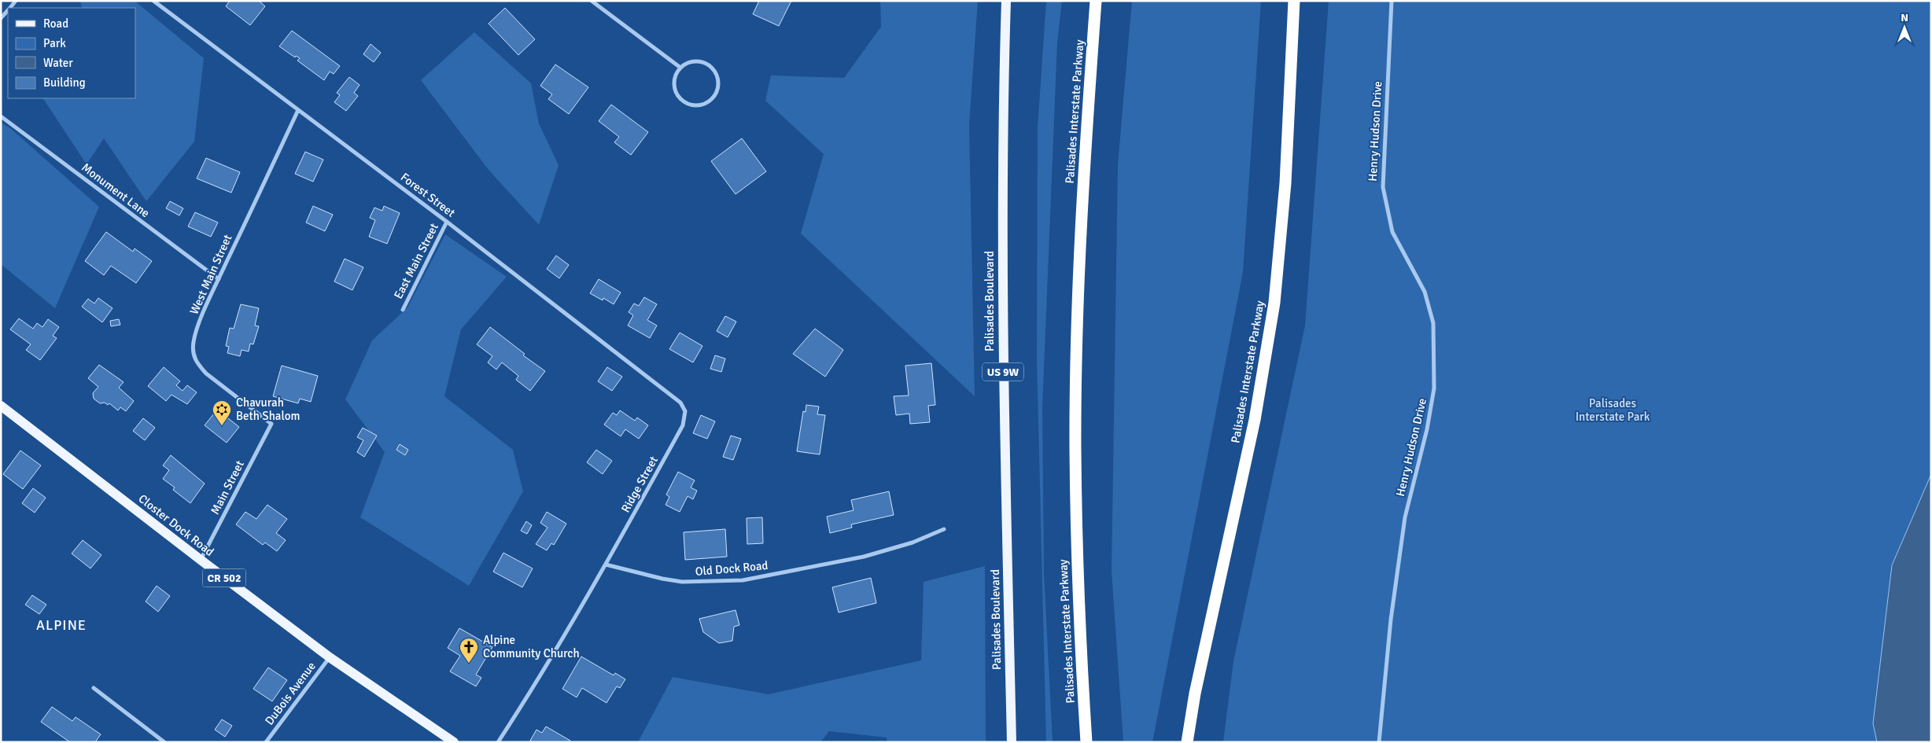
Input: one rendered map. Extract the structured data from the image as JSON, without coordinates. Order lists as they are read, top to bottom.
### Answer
{
  "streets": {
    "highway": ["Palisades Interstate Parkway"],
    "main road": [
      "Palisades Boulevard",
      "US 9W",
      "Closter Dock Road",
      "CR 502"
    ],
    "street": [
      "Henry Hudson Drive",
      "Monument Lane",
      "Forest Street",
      "East Main Street",
      "West Main Street",
      "Ridge Street",
      "Main Street",
      "Old Dock Road",
      "DuBois Avenue"
    ]
  },
  "crossings": [
    ["Monument Lane", "West Main Street"],
    ["Forest Street", "East Main Street"],
    ["Forest Street", "West Main Street"],
    ["Forest Street", "Ridge Street"],
    ["West Main Street", "Main Street"],
    ["Ridge Street", "Old Dock Road"],
    ["Main Street", "Closter Dock Road"],
    ["Closter Dock Road", "DuBois Avenue"]
  ],
  "districts": ["ALPINE"],
  "parks": ["Palisades Interstate Park"],
  "places": {
    "synagogue": ["Chavurah Beth Shalom"],
    "church": ["Alpine Community Church"]
  },
  "legend": [
    "Road",
    "Park",
    "Water",
    "Building"
  ],
  "north": "top"
}
